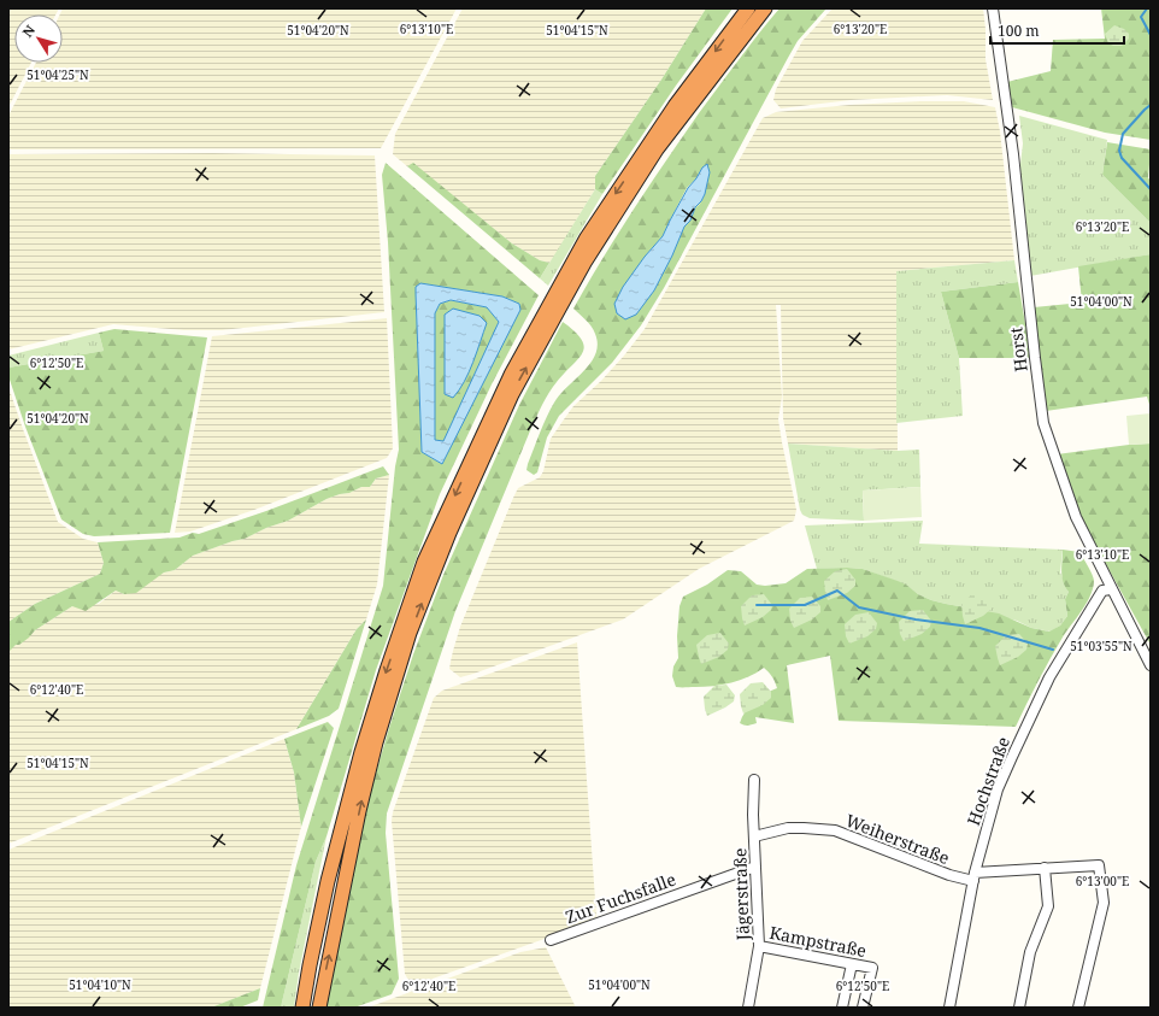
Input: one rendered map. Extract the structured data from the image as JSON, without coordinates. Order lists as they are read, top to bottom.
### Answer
{
  "streets": {
    "street": [
      "Horst",
      "Hochstraße",
      "Weiherstraße",
      "Jägerstraße",
      "Zur Fuchsfalle",
      "Kampstraße"
    ]
  },
  "crossings": [
    ["Horst", "Hochstraße"],
    ["Hochstraße", "Weiherstraße"],
    ["Weiherstraße", "Jägerstraße"],
    ["Jägerstraße", "Zur Fuchsfalle"],
    ["Jägerstraße", "Kampstraße"]
  ],
  "scale_bar": "100 m",
  "north": "top left",
  "coordinates": [
    "6°13'10\"E",
    "6°13'20\"E",
    "51°04'20\"N",
    "51°04'15\"N",
    "51°04'25\"N",
    "51°04'00\"N",
    "6°12'50\"E",
    "51°03'55\"N",
    "6°12'40\"E",
    "6°13'00\"E",
    "51°04'10\"N"
  ]
}
